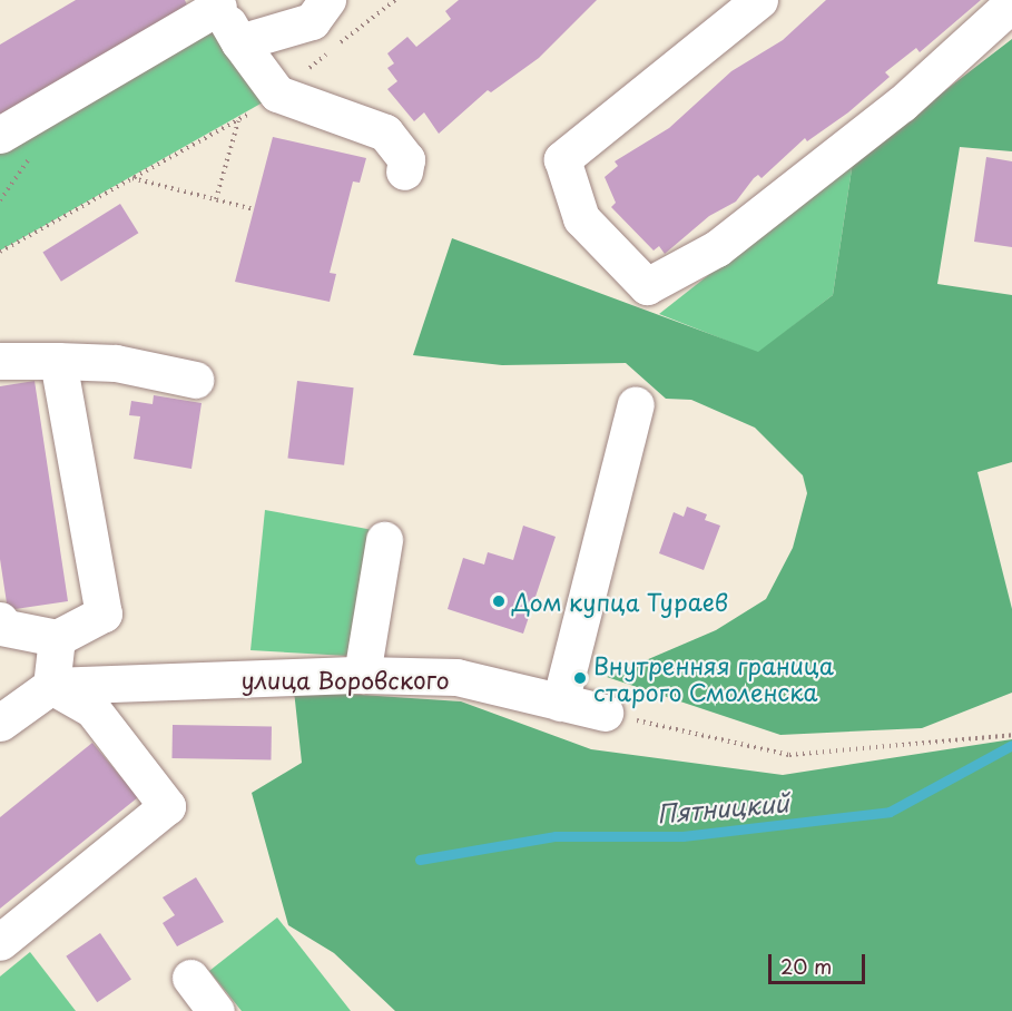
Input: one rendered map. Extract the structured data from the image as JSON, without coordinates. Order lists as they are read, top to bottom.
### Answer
{
  "streets": {
    "street": ["улица Воровского"]
  },
  "water": ["Пятницкий"],
  "places": ["Дом купца Тураев", "Внутренняя граница старого Смоленска"],
  "scale_bar": "20 m"
}
